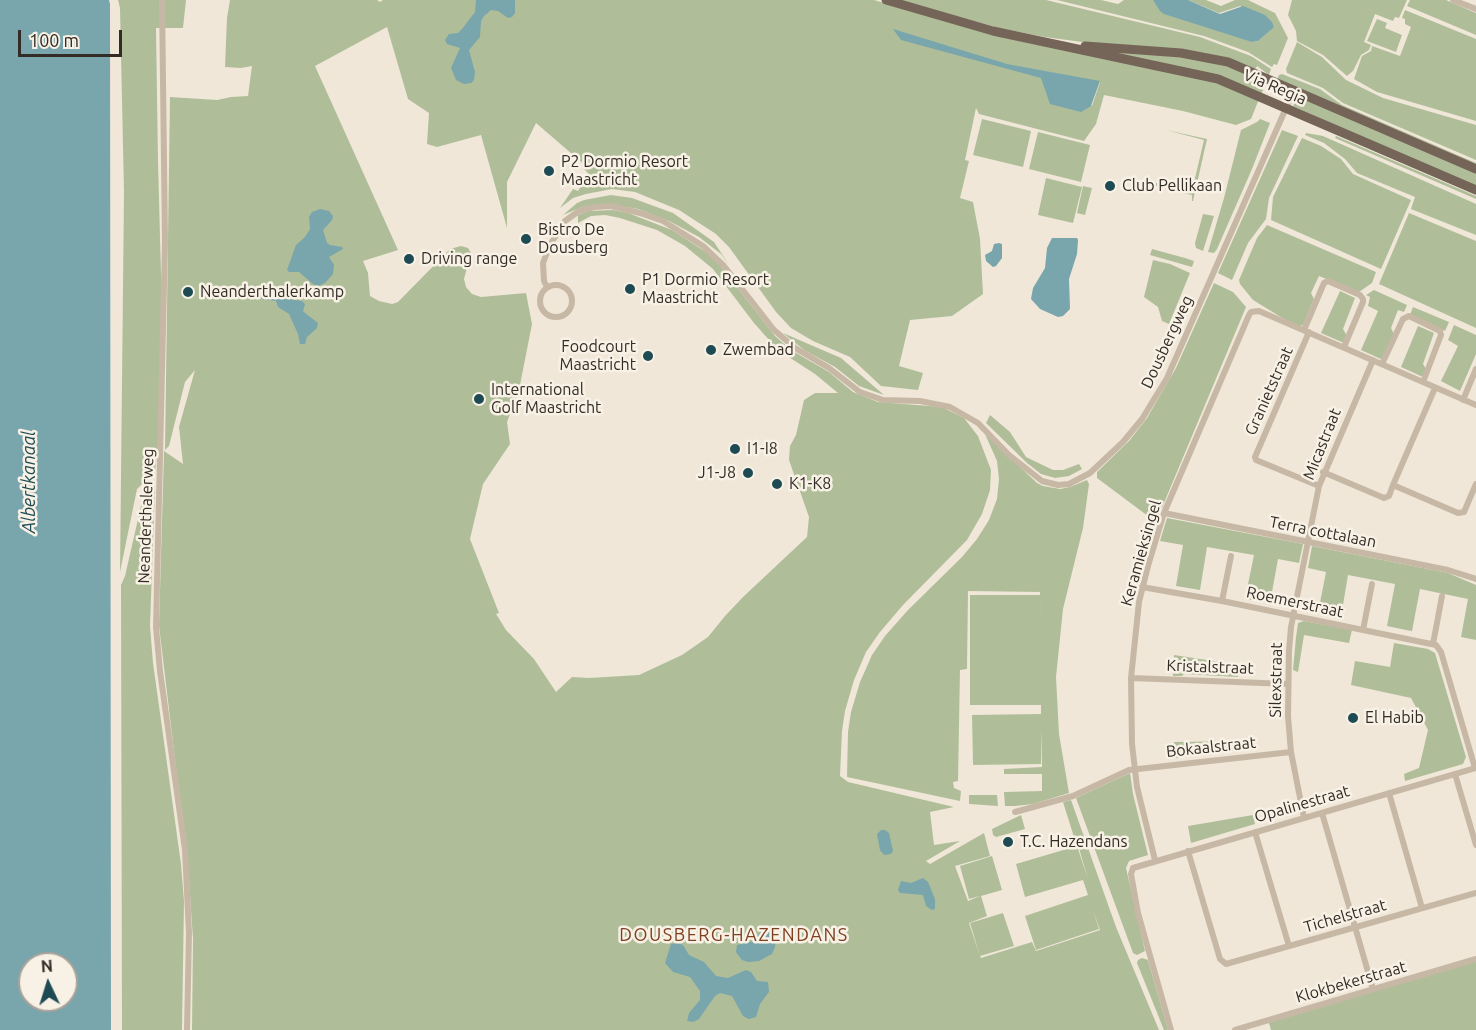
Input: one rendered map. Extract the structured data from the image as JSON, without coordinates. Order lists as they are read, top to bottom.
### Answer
{
  "streets": {
    "main road": ["Via Regia"],
    "street": [
      "Dousbergweg",
      "Granietstraat",
      "Micastraat",
      "Neanderthalerweg",
      "Terra cottalaan",
      "Keramieksingel",
      "Roemerstraat",
      "Kristalstraat",
      "Silexstraat",
      "Bokaalstraat",
      "Opalinestraat",
      "Tichelstraat",
      "Klokbekerstraat"
    ]
  },
  "crossings": [
    ["Via Regia", "Dousbergweg"],
    ["Granietstraat", "Micastraat"],
    ["Granietstraat", "Keramieksingel"],
    ["Micastraat", "Terra cottalaan"],
    ["Micastraat", "Silexstraat"],
    ["Terra cottalaan", "Keramieksingel"],
    ["Terra cottalaan", "Silexstraat"],
    ["Keramieksingel", "Roemerstraat"],
    ["Keramieksingel", "Kristalstraat"],
    ["Keramieksingel", "Bokaalstraat"],
    ["Keramieksingel", "Opalinestraat"],
    ["Roemerstraat", "Silexstraat"],
    ["Kristalstraat", "Silexstraat"],
    ["Silexstraat", "Bokaalstraat"],
    ["Silexstraat", "Opalinestraat"],
    ["Opalinestraat", "Tichelstraat"]
  ],
  "districts": ["DOUSBERG-HAZENDANS"],
  "water": ["Albertkanaal"],
  "places": [
    "P2 Dormio Resort Maastricht",
    "Club Pellikaan",
    "Bistro De Dousberg",
    "Driving range",
    "P1 Dormio Resort Maastricht",
    "Neanderthalerkamp",
    "Zwembad",
    "Foodcourt Maastricht",
    "International Golf Maastricht",
    "I1-I8",
    "J1-J8",
    "K1-K8",
    "El Habib",
    "T.C. Hazendans"
  ],
  "scale_bar": "100 m",
  "north": "top"
}
